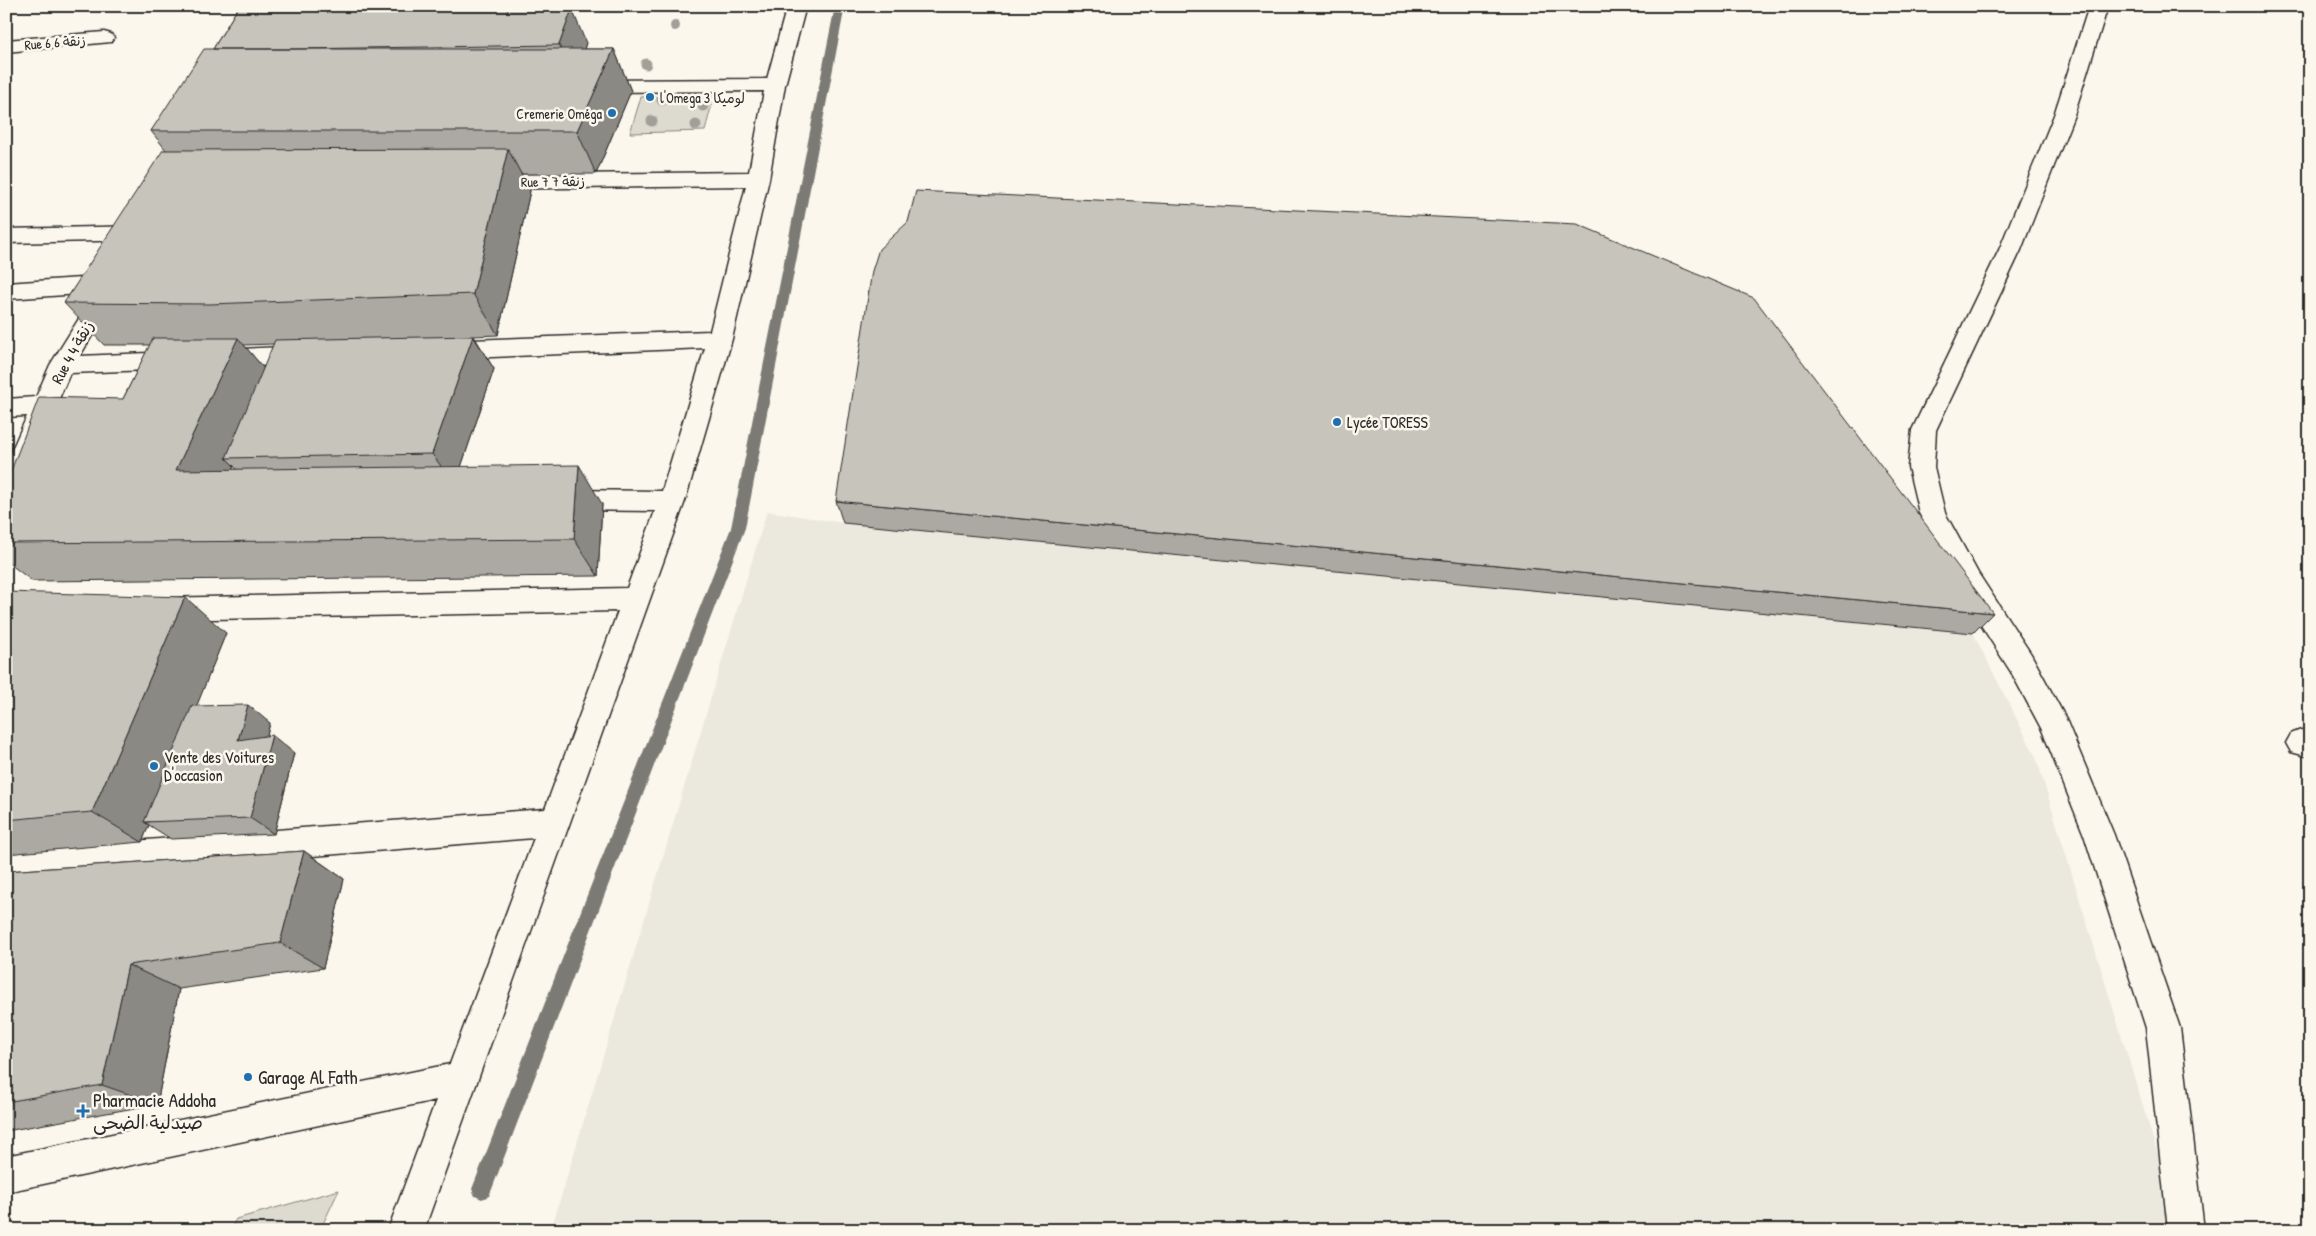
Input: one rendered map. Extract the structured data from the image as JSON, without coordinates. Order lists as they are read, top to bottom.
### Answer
{
  "streets": {
    "street": ["Rue 6 زنقة 6", "Rue 7 زنقة 7", "Rue 4 زنقة 4"]
  },
  "places": {
    "other": [
      "l'Omega 3 لوميكا",
      "Cremerie Oméga",
      "Lycée TORESS",
      "Vente des Voitures D'occasion",
      "Garage Al Fath"
    ],
    "health": ["Pharmacie Addoha صيدلية الضحى"]
  }
}
